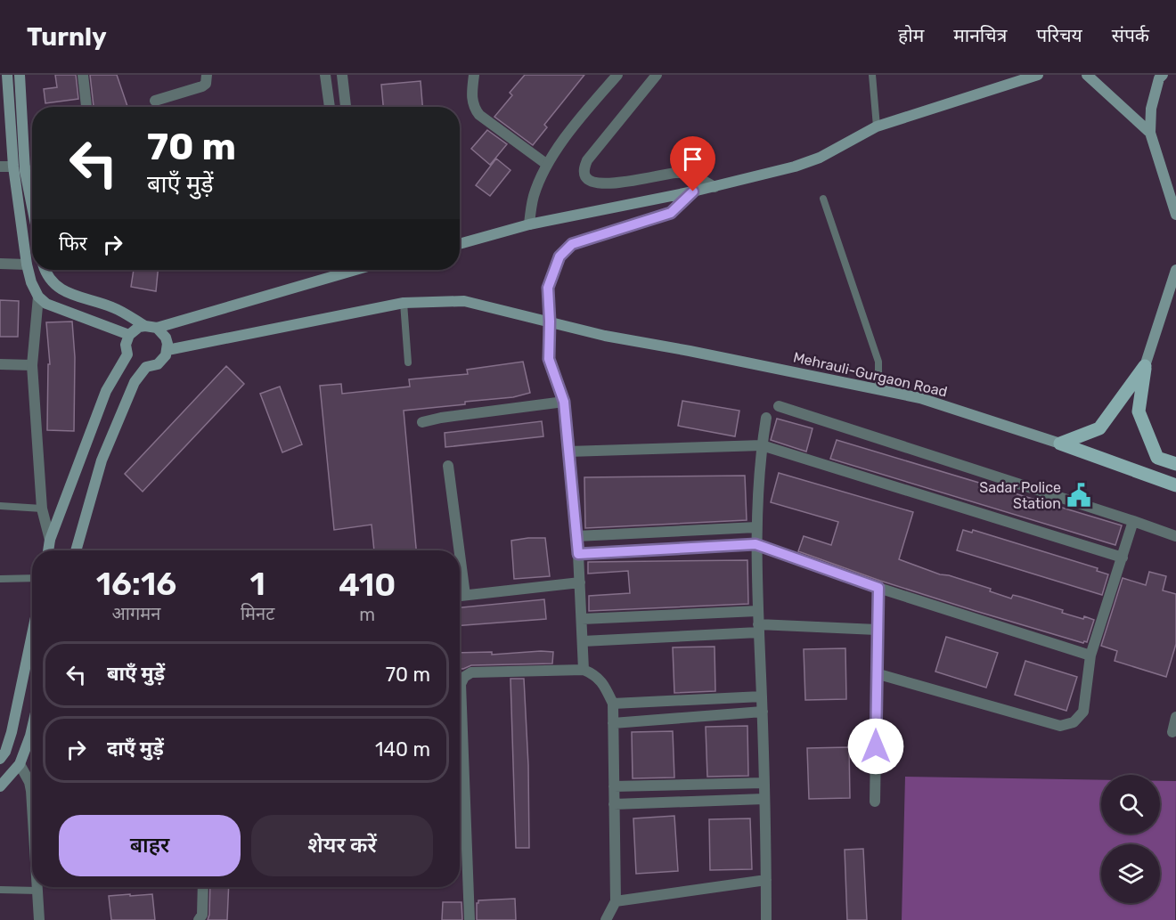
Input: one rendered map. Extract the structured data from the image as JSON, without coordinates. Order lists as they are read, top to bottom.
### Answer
{
  "streets": {
    "main road": ["Mehrauli-Gurgaon Road"]
  },
  "places": {
    "public building": ["Sadar Police Station"]
  },
  "page": {
    "header": "Turnly",
    "nav": [
      "होम",
      "मानचित्र",
      "परिचय",
      "संपर्क"
    ],
    "turn": ["70 m", "बाएँ मुड़ें"],
    "then": "फिर",
    "eta": [
      "16:16",
      "आगमन",
      "1",
      "मिनट",
      "410",
      "m"
    ],
    "list": [
      {
        "name": "बाएँ मुड़ें",
        "value": "70 m"
      },
      {
        "name": "दाएँ मुड़ें",
        "value": "140 m"
      }
    ],
    "buttons": ["बाहर", "शेयर करें"]
  }
}
